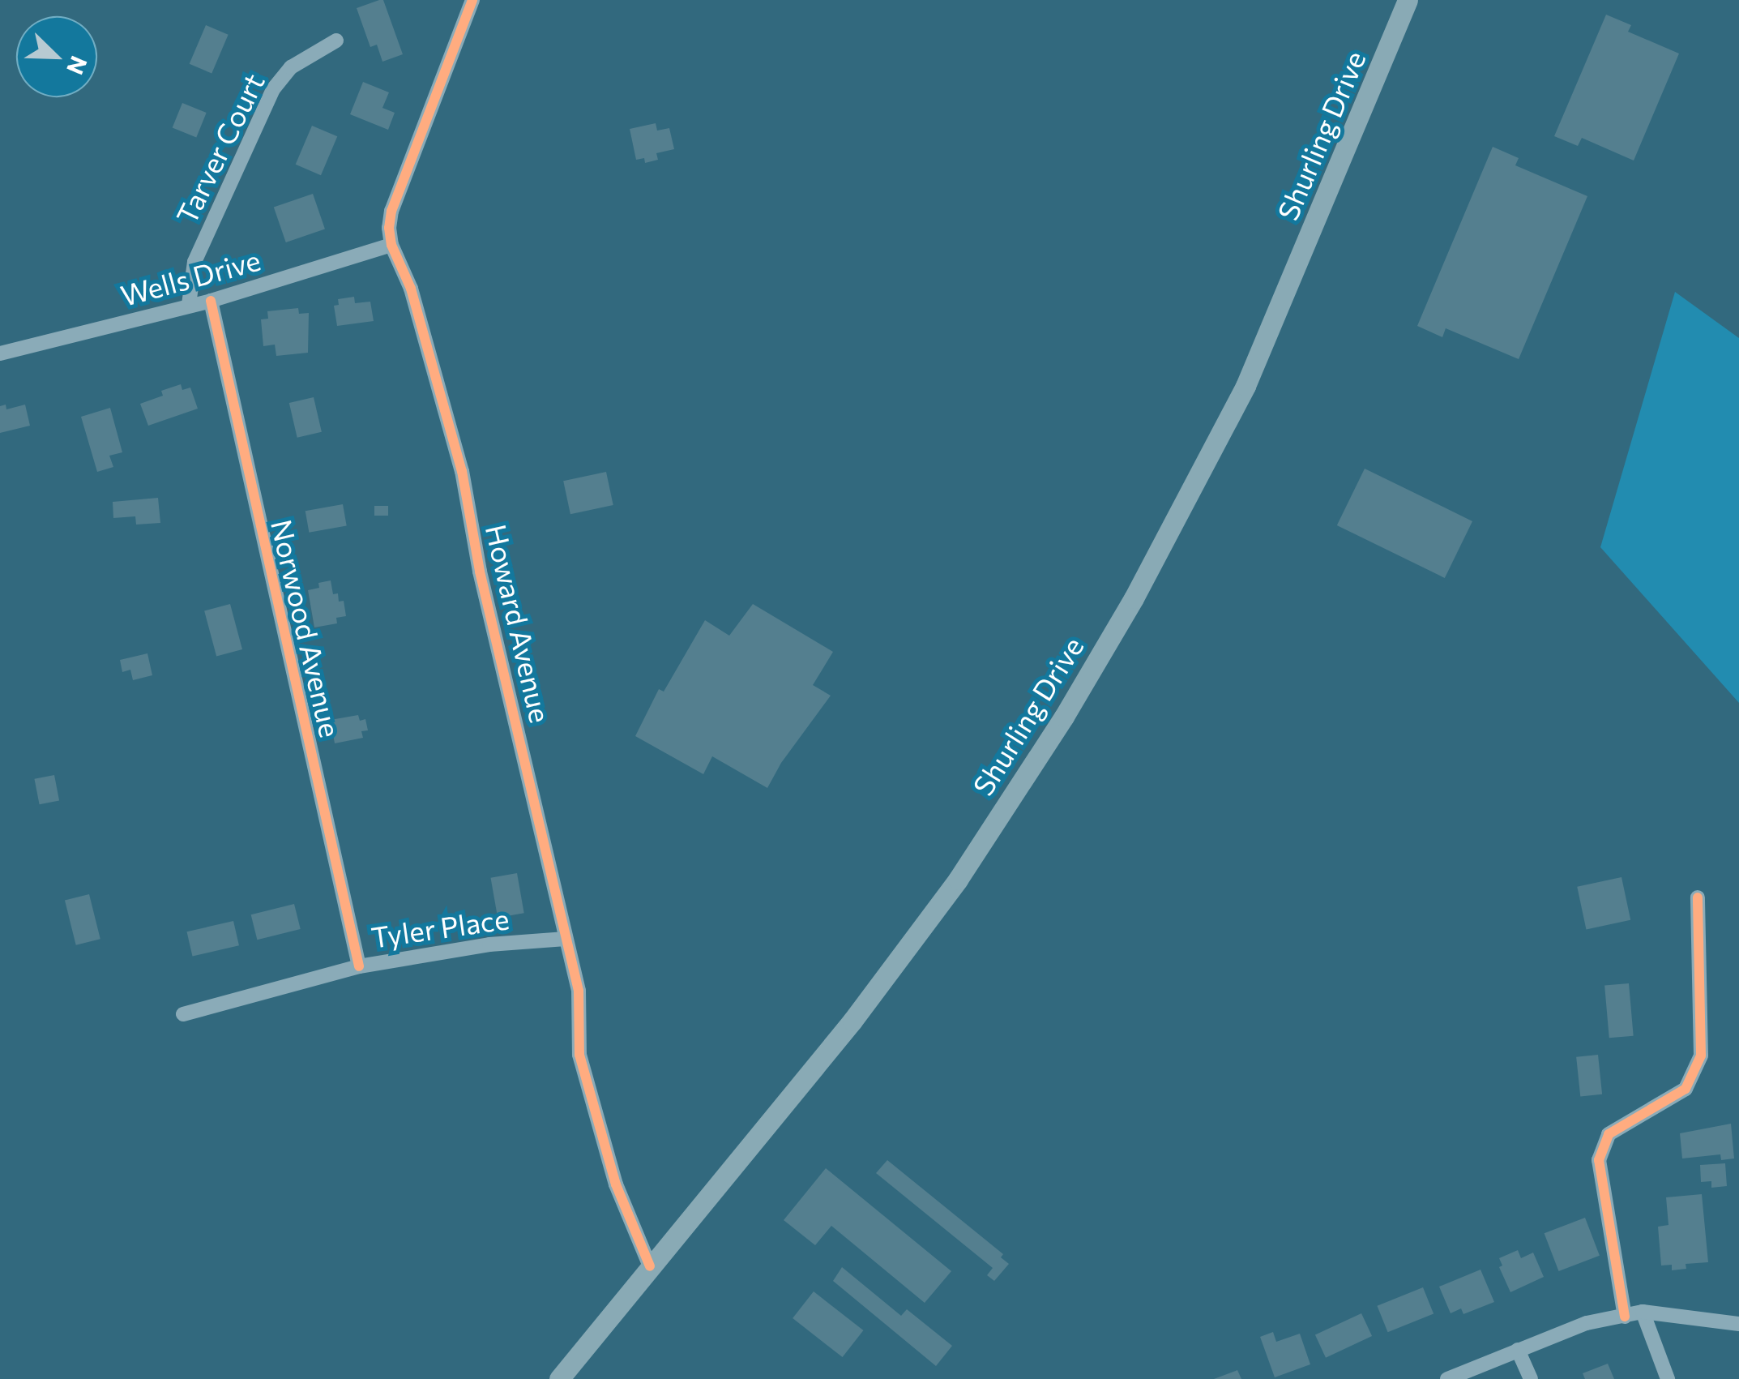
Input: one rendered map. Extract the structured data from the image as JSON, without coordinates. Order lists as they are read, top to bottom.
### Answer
{
  "streets": {
    "main road": ["Shurling Drive"],
    "street": [
      "Tarver Court",
      "Wells Drive",
      "Howard Avenue",
      "Norwood Avenue",
      "Tyler Place"
    ]
  },
  "crossings": [
    ["Shurling Drive", "Howard Avenue"],
    ["Tarver Court", "Wells Drive"],
    ["Wells Drive", "Howard Avenue"],
    ["Wells Drive", "Norwood Avenue"],
    ["Howard Avenue", "Tyler Place"],
    ["Norwood Avenue", "Tyler Place"]
  ],
  "north": "bottom right"
}
